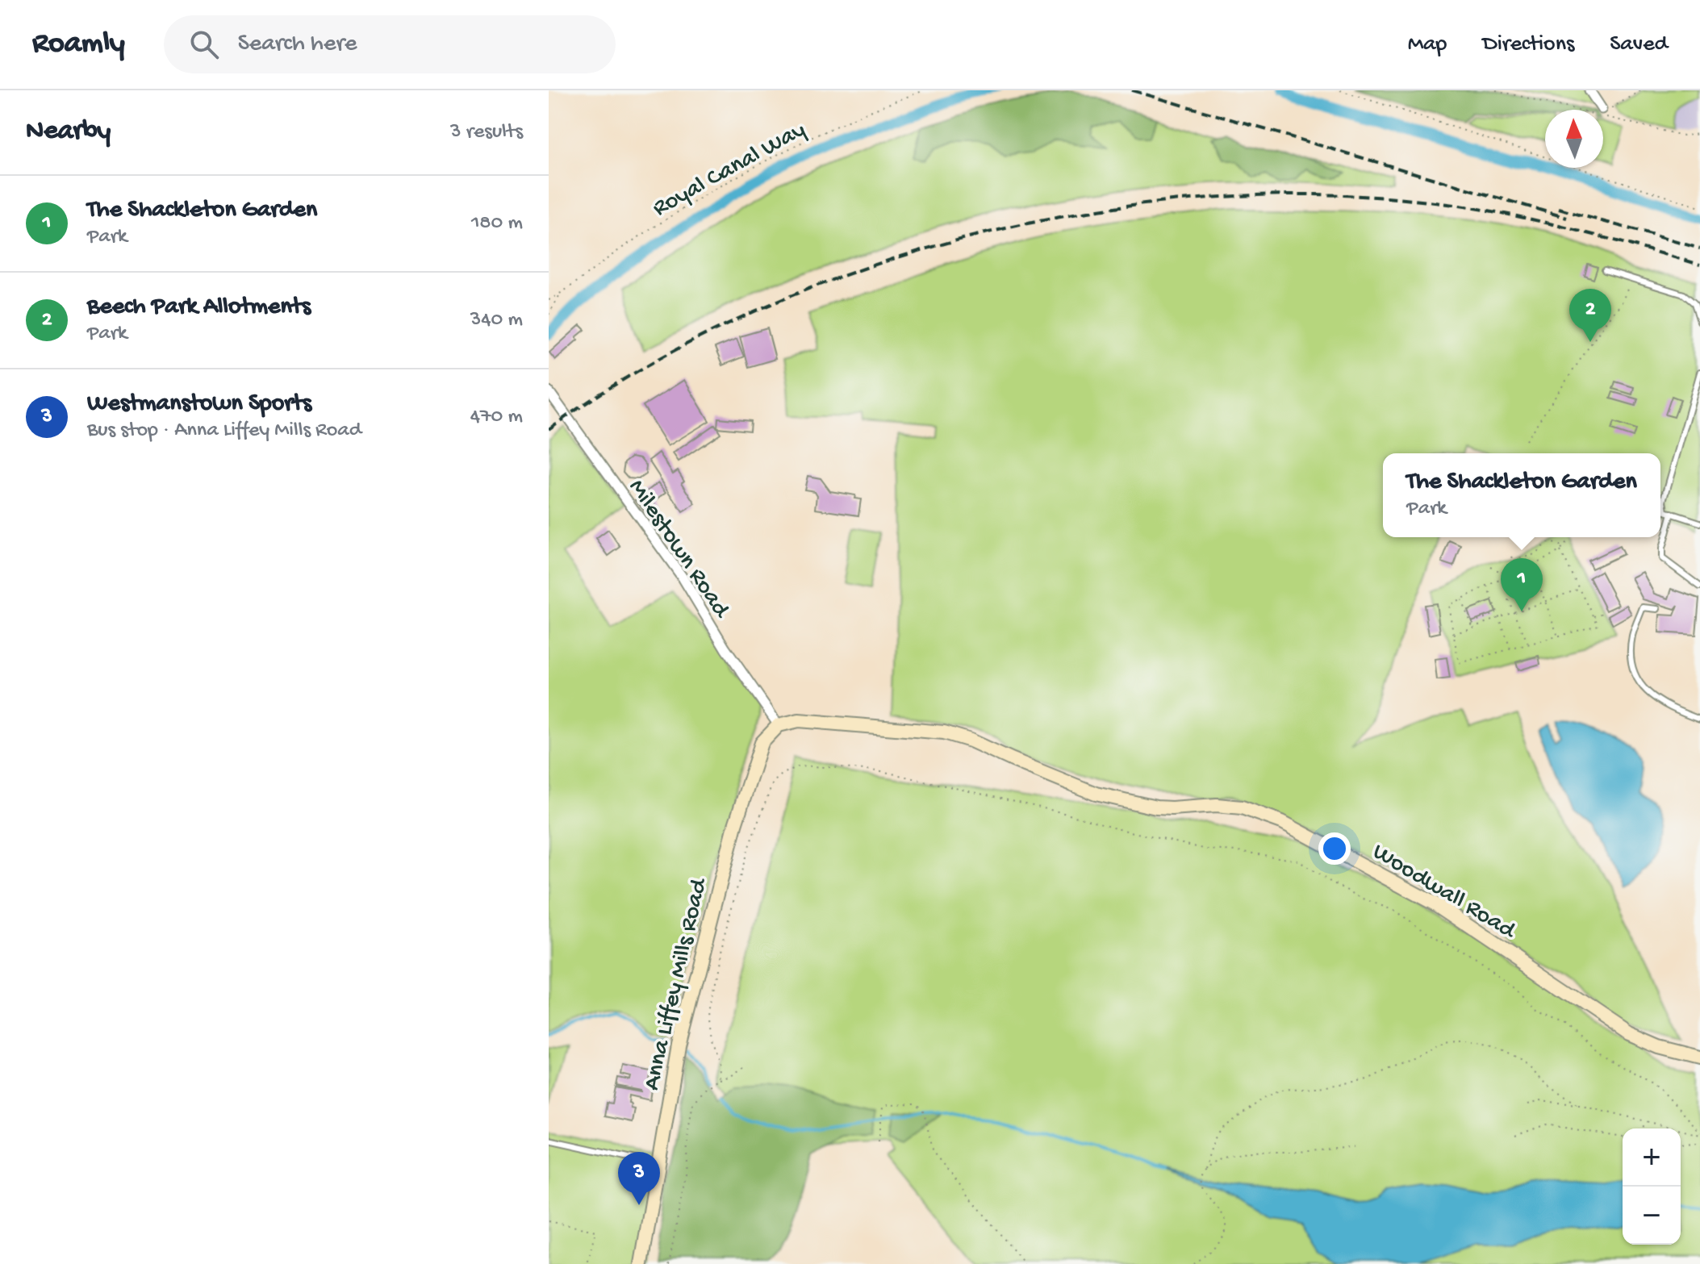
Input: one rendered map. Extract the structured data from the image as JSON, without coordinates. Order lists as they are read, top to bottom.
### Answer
{
  "streets": {
    "main road": ["Woodwall Road", "Anna Liffey Mills Road"],
    "street": ["Milestown Road"],
    "path": ["Royal Canal Way"]
  },
  "crossings": [
    ["Milestown Road", "Woodwall Road"],
    ["Milestown Road", "Anna Liffey Mills Road"],
    ["Woodwall Road", "Anna Liffey Mills Road"]
  ],
  "north": "top",
  "page": {
    "header": "Roamly",
    "search": "Search here",
    "nav": ["Map", "Directions", "Saved"],
    "heading": ["Nearby", "3 results"],
    "list": [
      {
        "mark": "1",
        "name": "The Shackleton Garden",
        "note": "Park",
        "value": "180 m"
      },
      {
        "mark": "2",
        "name": "Beech Park Allotments",
        "note": "Park",
        "value": "340 m"
      },
      {
        "mark": "3",
        "name": "Westmanstown Sports",
        "note": "Bus stop · Anna Liffey Mills Road",
        "value": "470 m"
      }
    ],
    "pins": ["2", "1", "3"],
    "popup": ["The Shackleton Garden", "Park"],
    "map_buttons": ["+", "−"]
  }
}
